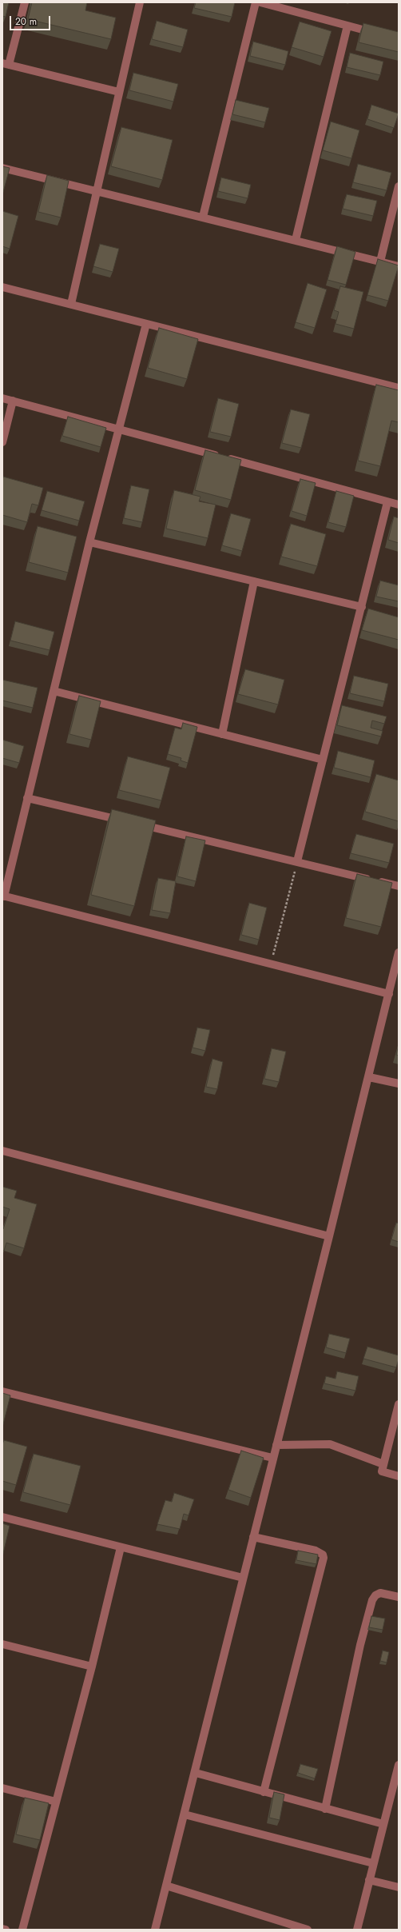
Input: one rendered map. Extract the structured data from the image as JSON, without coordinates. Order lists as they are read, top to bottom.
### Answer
{
  "scale_bar": "20 m"
}
